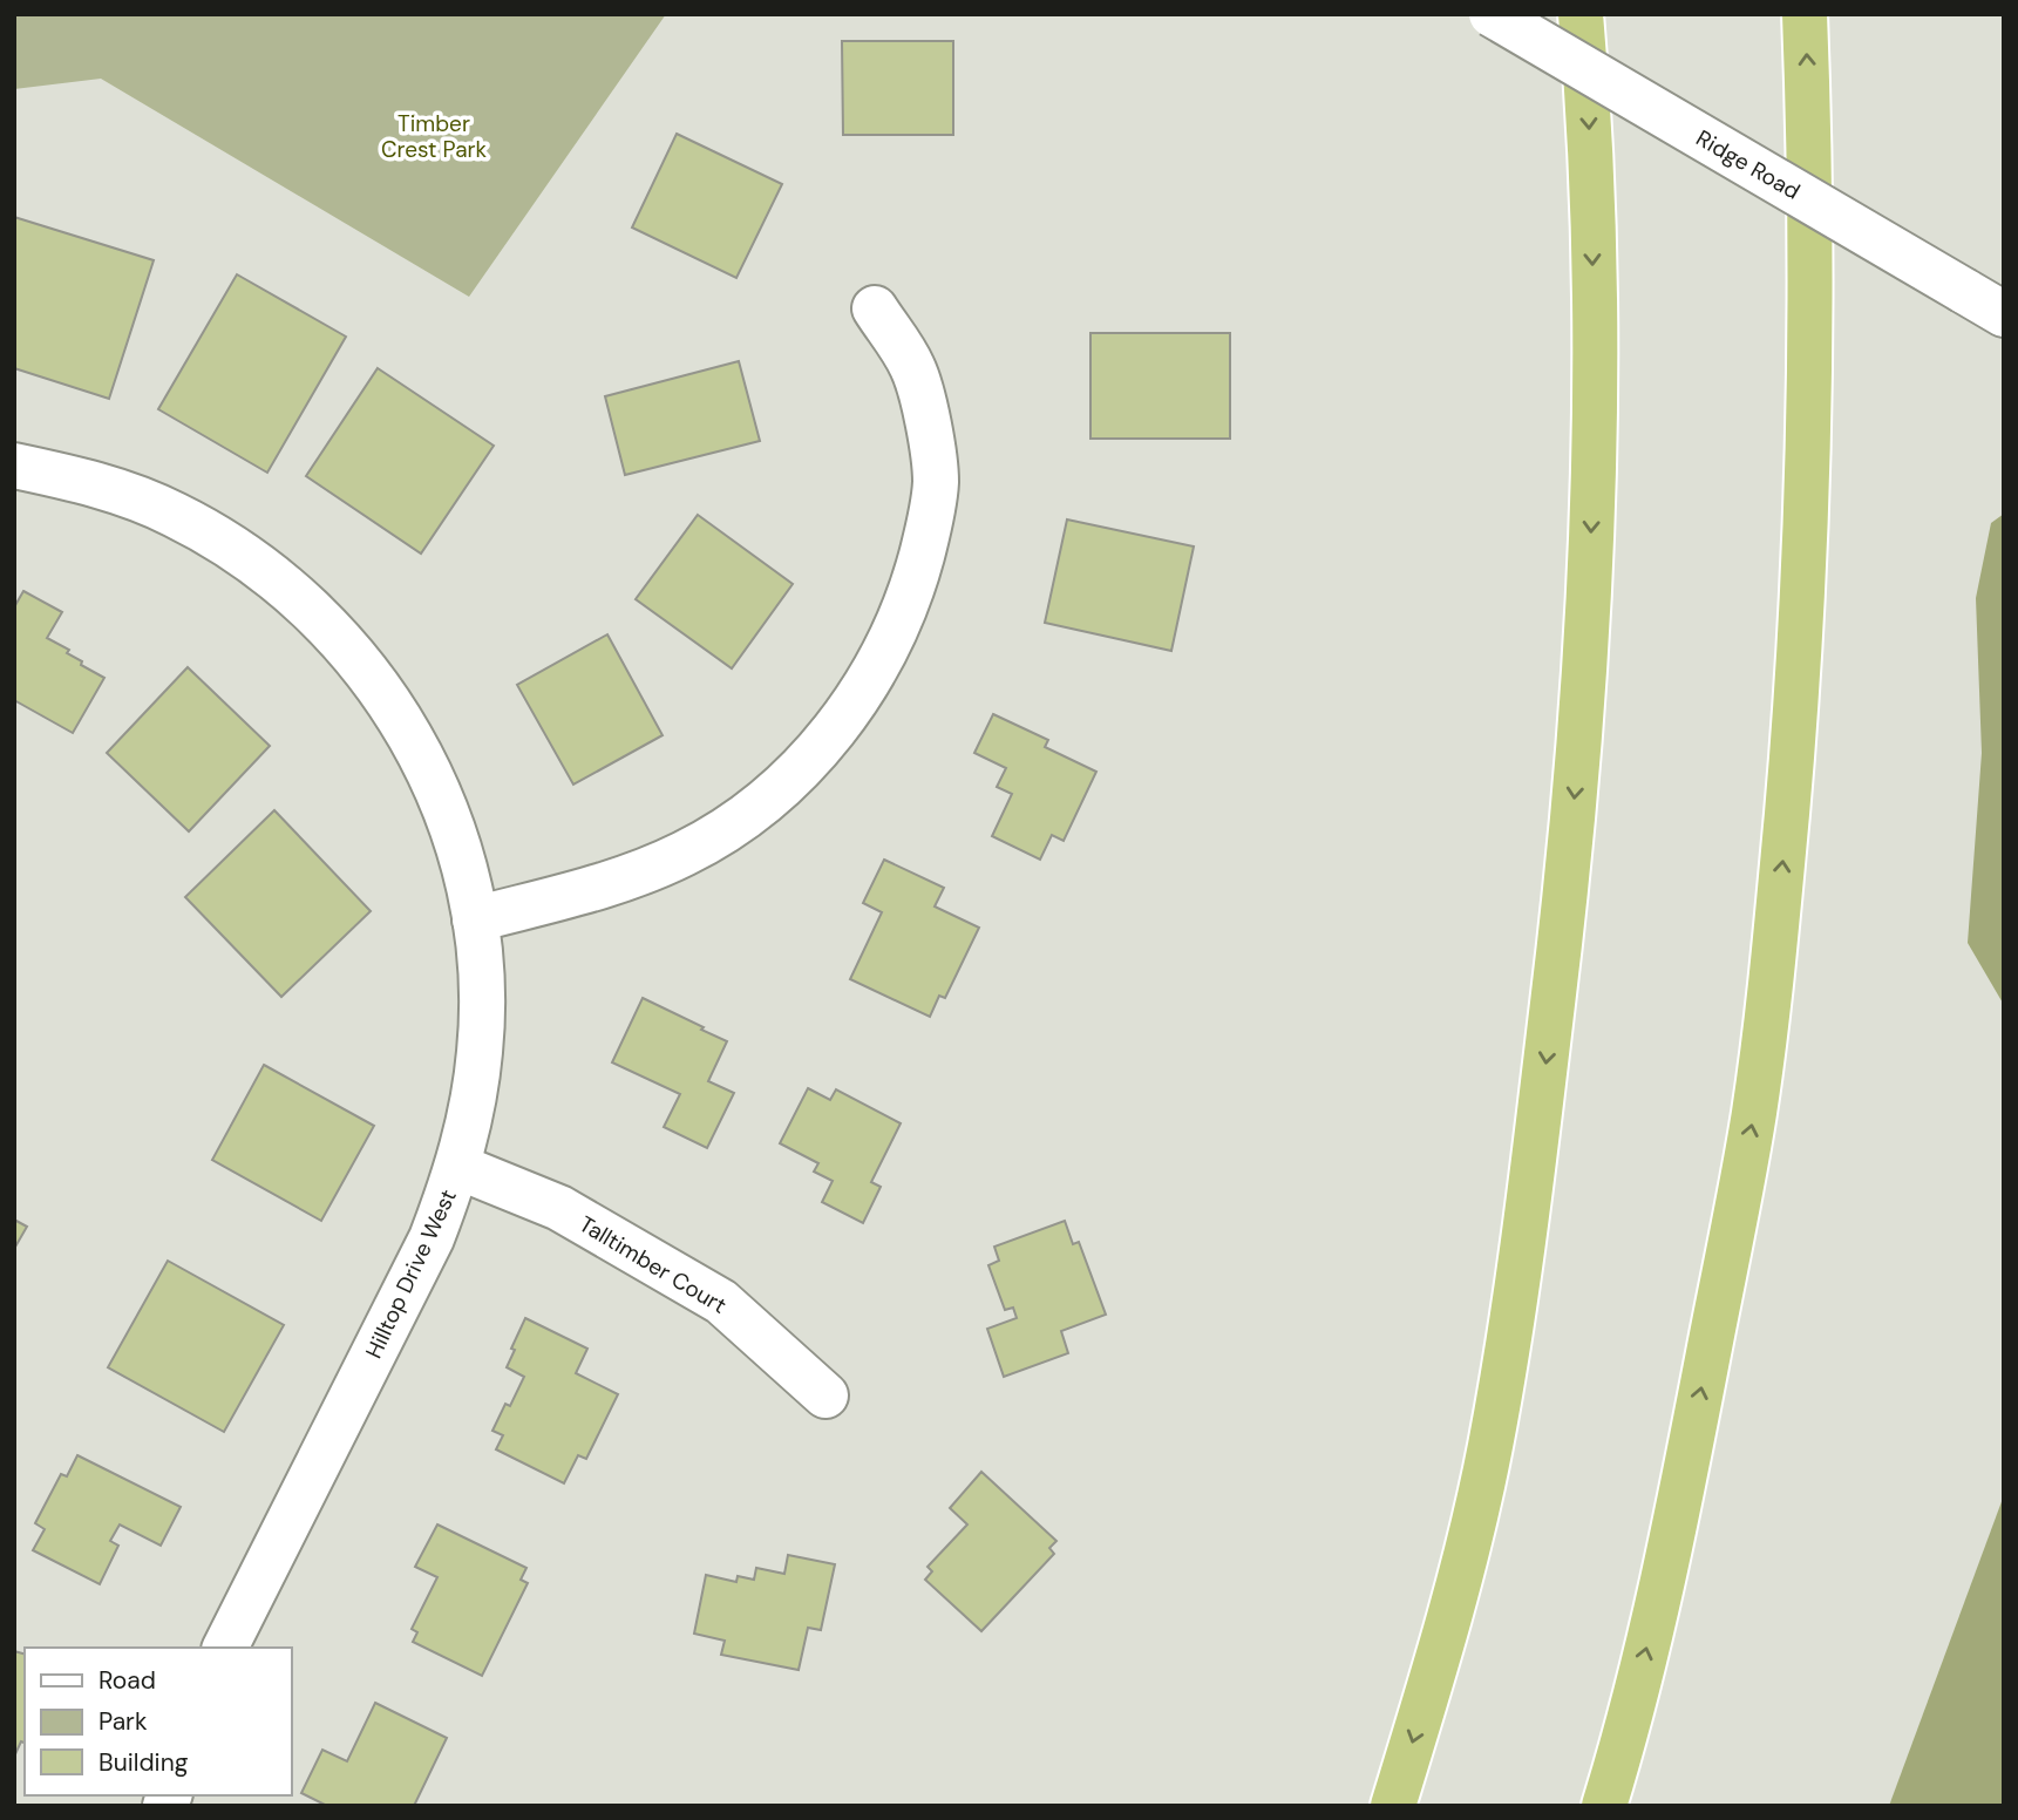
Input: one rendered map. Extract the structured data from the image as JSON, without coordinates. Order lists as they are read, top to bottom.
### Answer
{
  "streets": {
    "street": ["Ridge Road", "Talltimber Court", "Hilltop Drive West"]
  },
  "crossings": [
    ["Talltimber Court", "Hilltop Drive West"]
  ],
  "parks": ["Timber Crest Park"],
  "legend": ["Road", "Park", "Building"]
}
